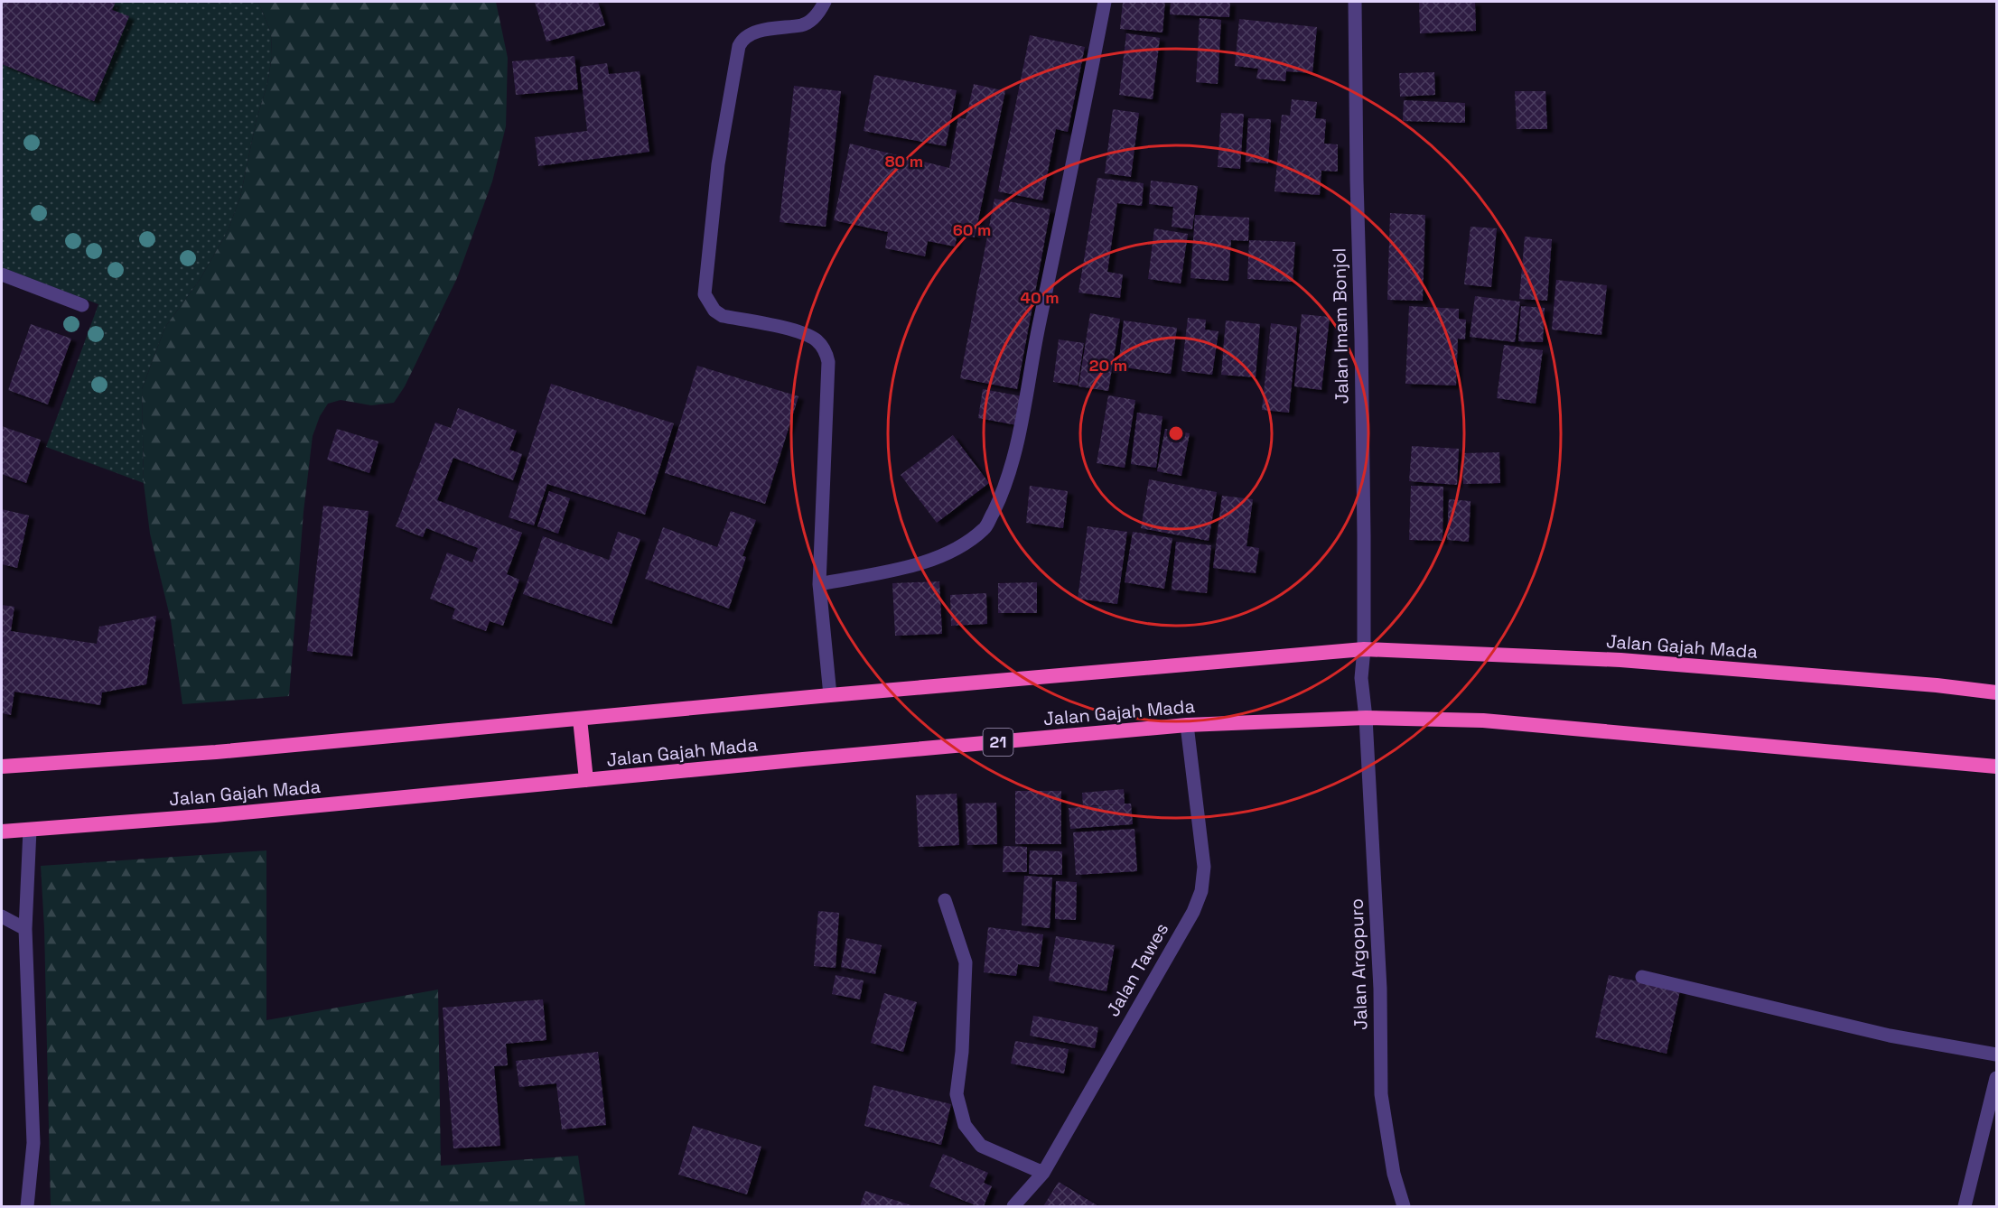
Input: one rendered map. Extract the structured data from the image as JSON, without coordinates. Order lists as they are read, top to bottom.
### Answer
{
  "streets": {
    "highway": ["Jalan Gajah Mada", "21"],
    "street": ["Jalan Imam Bonjol", "Jalan Argopuro", "Jalan Tawes"]
  },
  "crossings": [
    ["Jalan Imam Bonjol", "Jalan Gajah Mada"],
    ["Jalan Gajah Mada", "Jalan Argopuro"],
    ["Jalan Gajah Mada", "Jalan Tawes"]
  ],
  "rings": [
    "80 m",
    "60 m",
    "40 m",
    "20 m"
  ]
}
